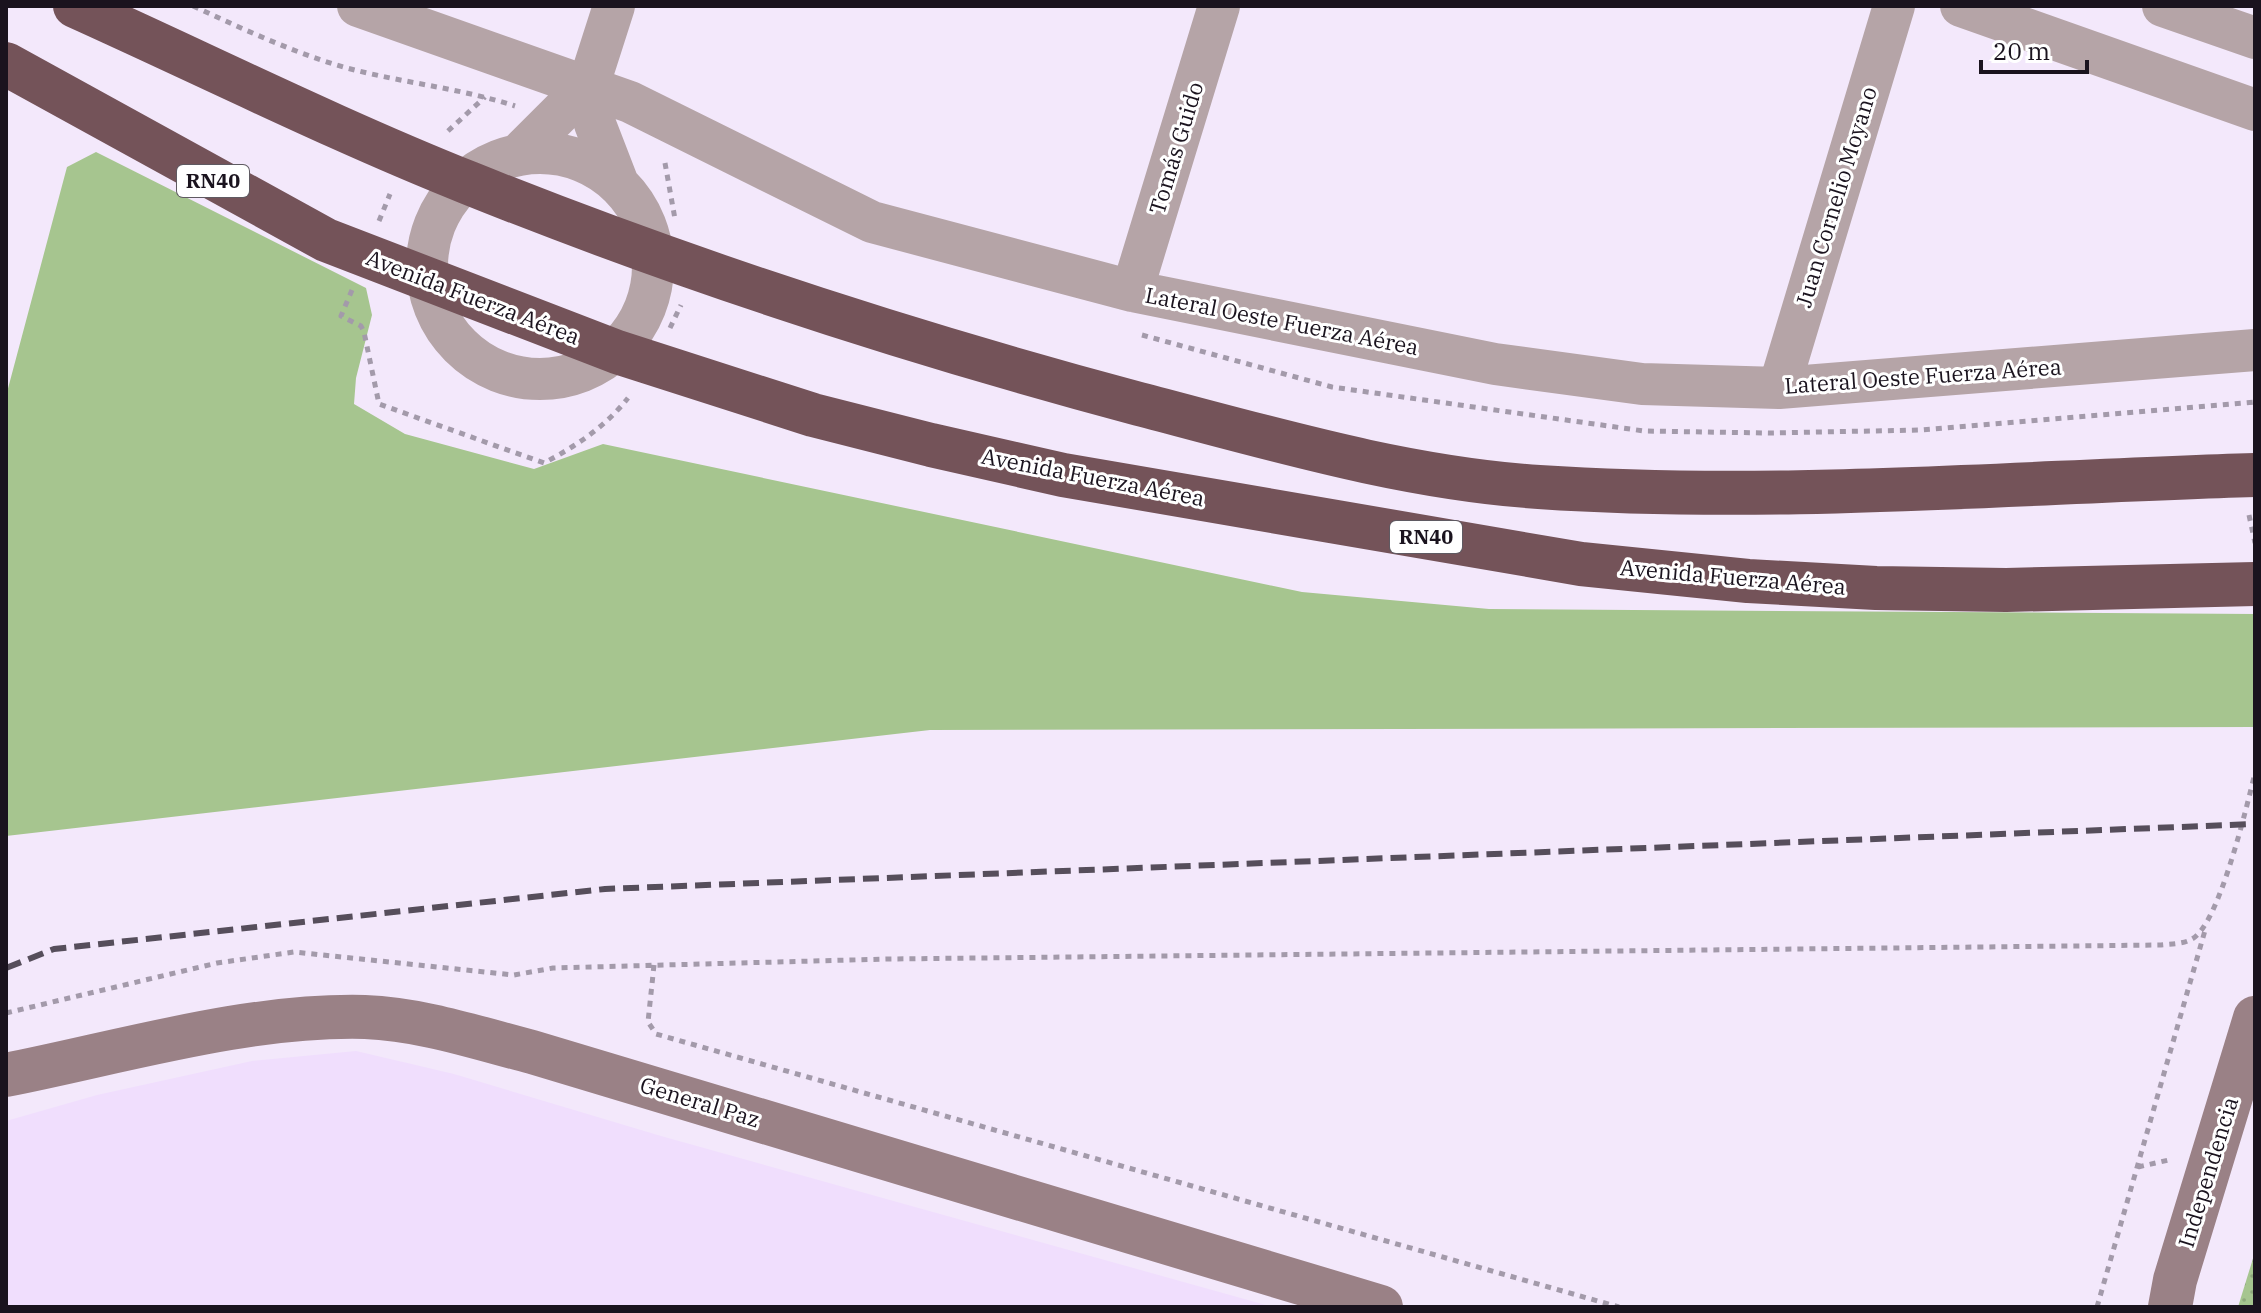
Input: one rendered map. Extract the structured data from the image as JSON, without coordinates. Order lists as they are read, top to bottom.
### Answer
{
  "streets": {
    "highway": ["RN40", "Avenida Fuerza Aérea"],
    "main road": ["General Paz", "Independencia"],
    "street": ["Tomás Guido", "Juan Cornelio Moyano", "Lateral Oeste Fuerza Aérea"]
  },
  "crossings": [
    ["Tomás Guido", "Lateral Oeste Fuerza Aérea"],
    ["Juan Cornelio Moyano", "Lateral Oeste Fuerza Aérea"]
  ],
  "scale_bar": "20 m"
}
